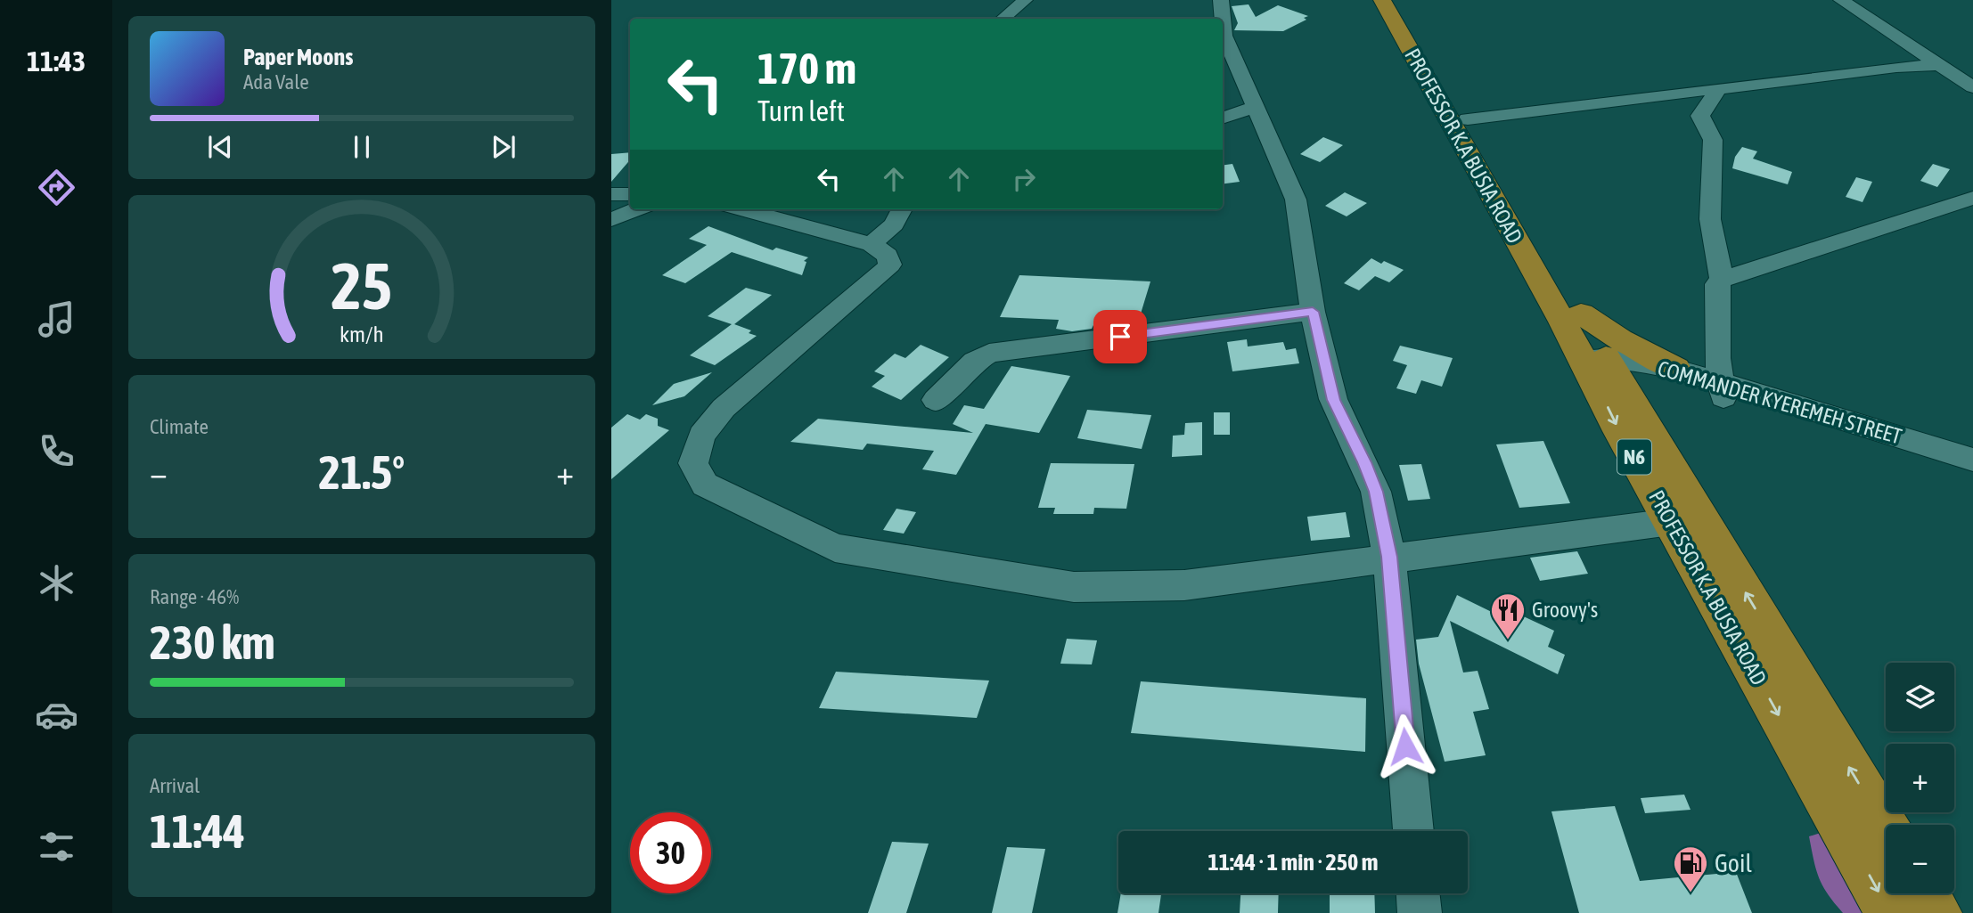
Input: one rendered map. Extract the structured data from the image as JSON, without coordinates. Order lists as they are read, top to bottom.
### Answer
{
  "streets": {
    "main road": ["PROFESSOR K.A BUSIA ROAD", "N6"],
    "street": ["COMMANDER KYEREMEH STREET"]
  },
  "crossings": [
    ["PROFESSOR K.A BUSIA ROAD", "COMMANDER KYEREMEH STREET"]
  ],
  "places": {
    "restaurant": ["Groovy's"],
    "fuel station": ["Goil"]
  },
  "page": {
    "tabs": "11:43",
    "turn": ["170 m", "Turn left"],
    "song": ["Paper Moons", "Ada Vale"],
    "tile": [
      "Climate",
      ["Range · 46%", "230 km"],
      ["Arrival", "11:44"]
    ],
    "heat": ["−", "21.5°", "+"],
    "map_buttons": ["+", "−"],
    "limit": "30",
    "trip": "11:44 · 1 min · 250 m",
    "gauge": ["25", "km/h"]
  }
}
